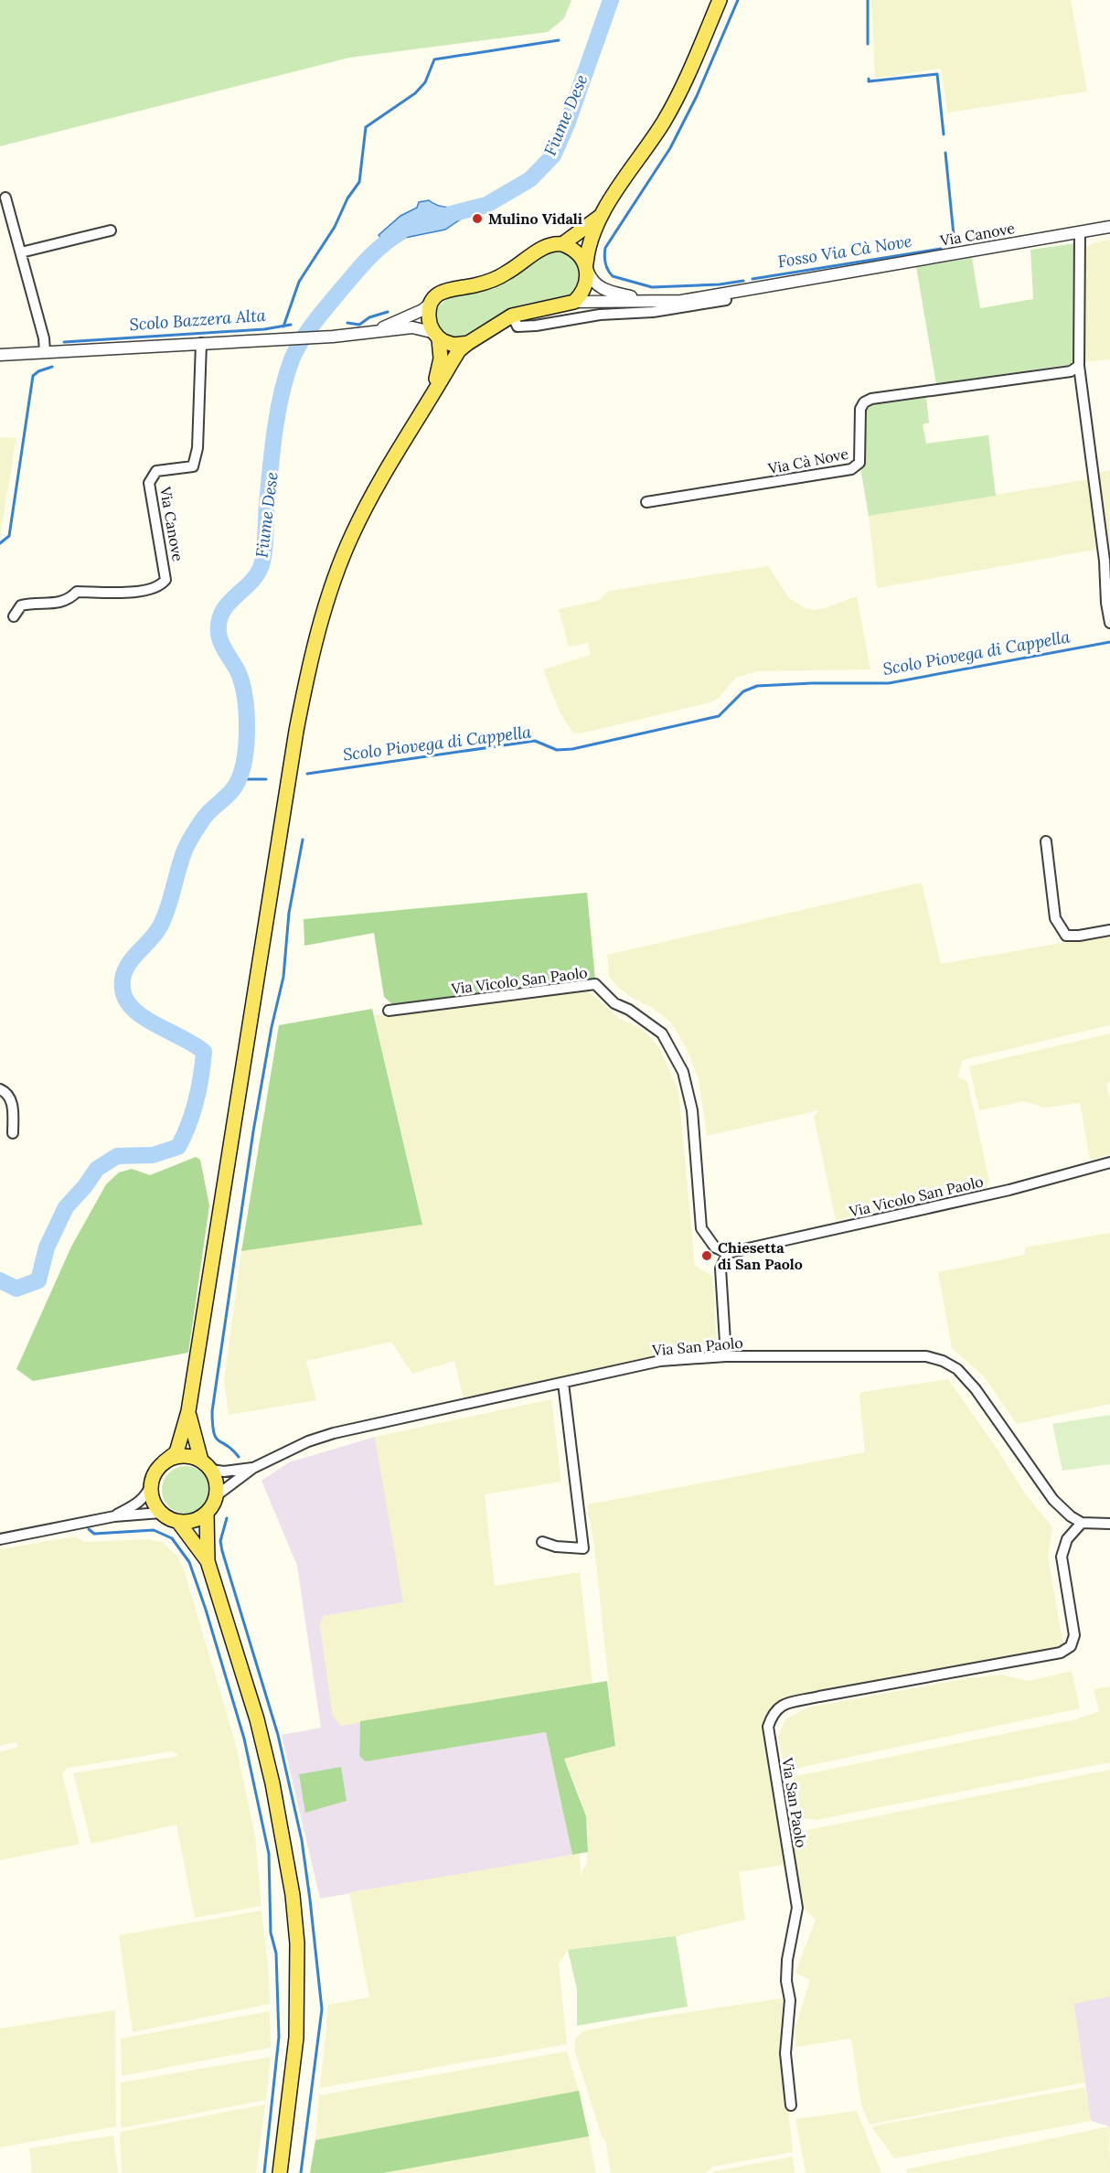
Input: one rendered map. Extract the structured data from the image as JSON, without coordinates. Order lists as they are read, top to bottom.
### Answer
{
  "streets": {
    "street": [
      "Via Canove",
      "Via Cà Nove",
      "Via Vicolo San Paolo",
      "Via San Paolo"
    ]
  },
  "water": [
    "Fiume Dese",
    "Fosso Via Cà Nove",
    "Scolo Bazzera Alta",
    "Scolo Piovega di Cappella"
  ],
  "places": ["Mulino Vidali", "Chiesetta di San Paolo"]
}
